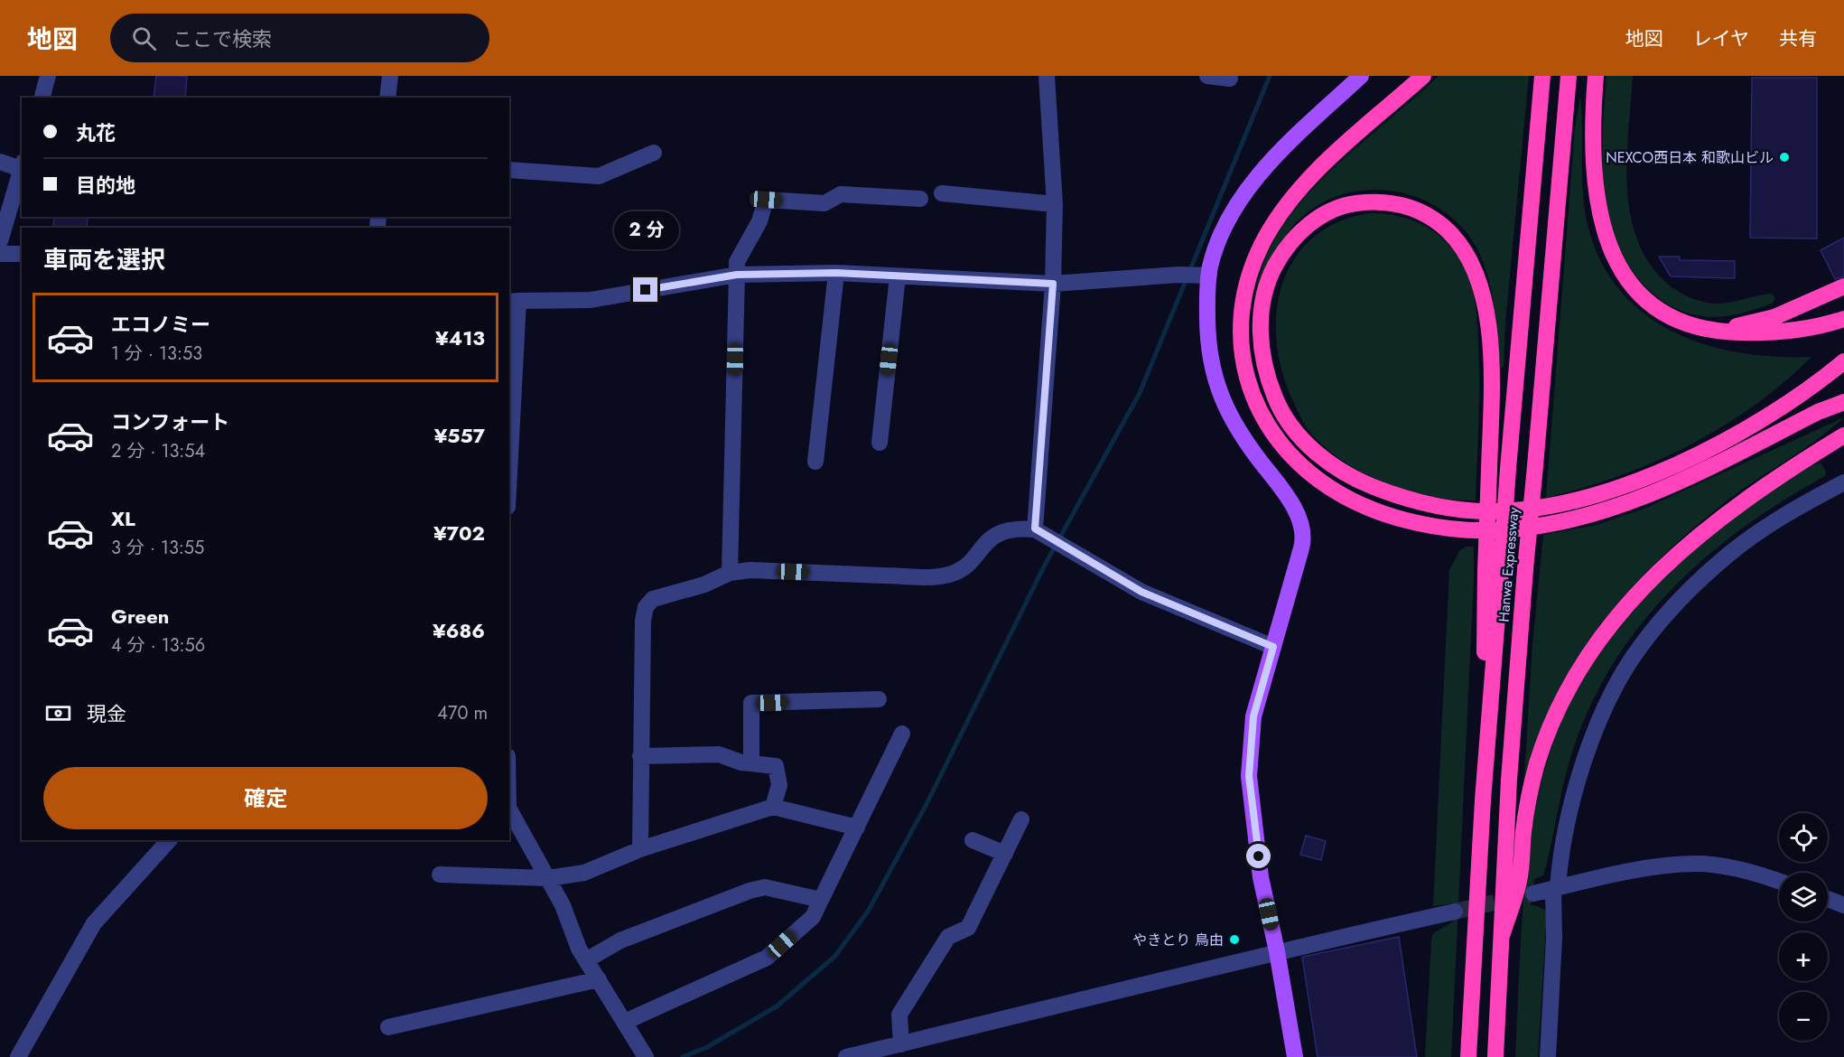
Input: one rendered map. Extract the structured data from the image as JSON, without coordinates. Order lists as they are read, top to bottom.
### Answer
{
  "streets": {
    "highway": ["Hanwa Expressway"]
  },
  "places": ["NEXCO西日本 和歌山ビル", "やきとり 鳥由"],
  "page": {
    "header": "地図",
    "search": "ここで検索",
    "nav": ["地図", "レイヤ", "共有"],
    "banner": ["丸花", "目的地"],
    "bubble": "2 分",
    "heading": "車両を選択",
    "list": [
      {
        "name": "エコノミー",
        "note": "1 分 · 13:53",
        "value": "¥413"
      },
      {
        "name": "コンフォート",
        "note": "2 分 · 13:54",
        "value": "¥557"
      },
      {
        "name": "XL",
        "note": "3 分 · 13:55",
        "value": "¥702"
      },
      {
        "name": "Green",
        "note": "4 分 · 13:56",
        "value": "¥686"
      }
    ],
    "pay": ["現金", "470 m"],
    "buttons": "確定",
    "map_buttons": ["+", "−"]
  }
}
